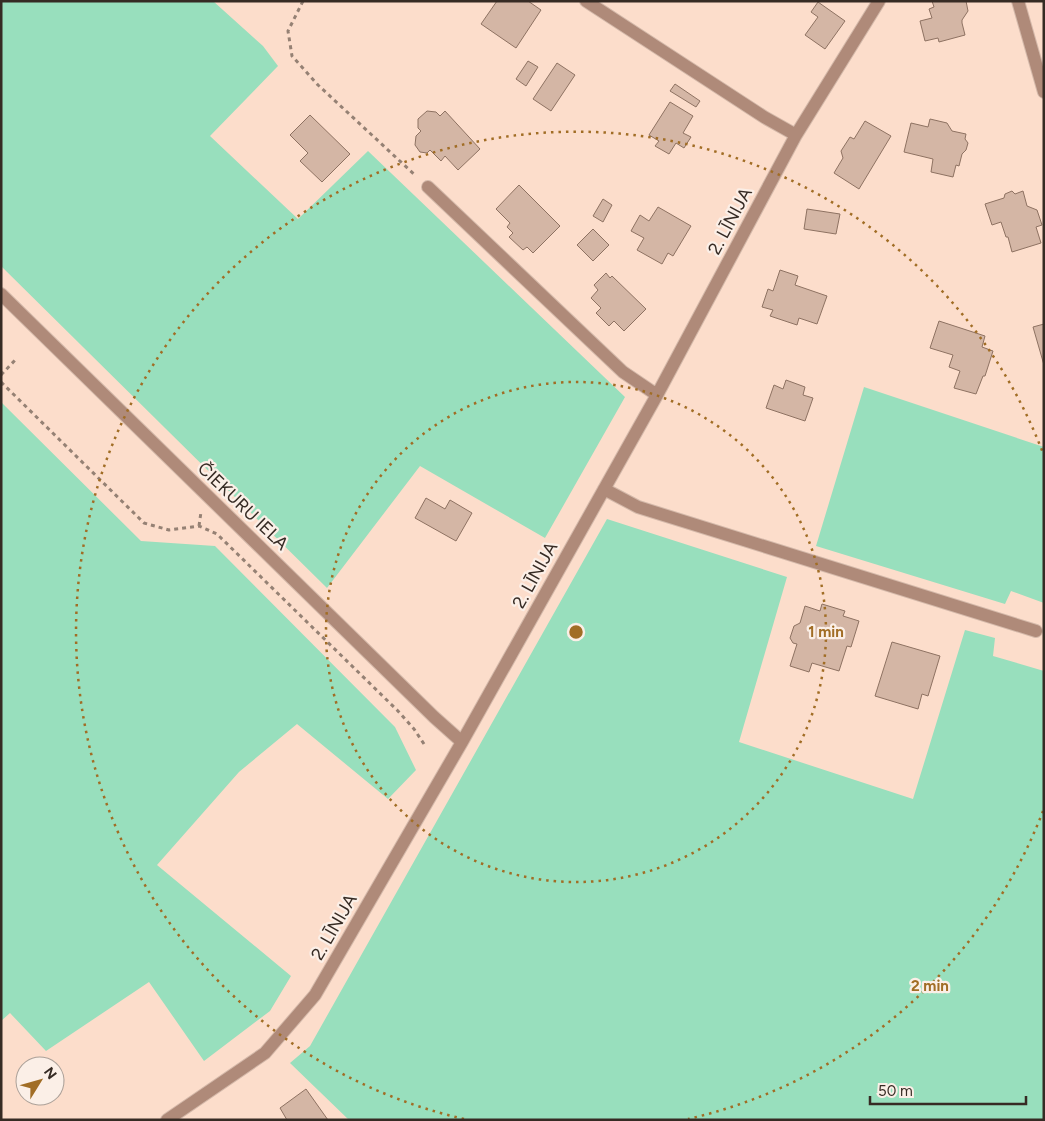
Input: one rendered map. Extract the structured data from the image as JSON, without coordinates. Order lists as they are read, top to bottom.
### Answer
{
  "streets": {
    "street": ["2. LĪNIJA", "ČIEKURU IELA"]
  },
  "crossings": [
    ["2. LĪNIJA", "ČIEKURU IELA"]
  ],
  "scale_bar": "50 m",
  "north": "top right",
  "rings": ["1 min", "2 min"]
}
